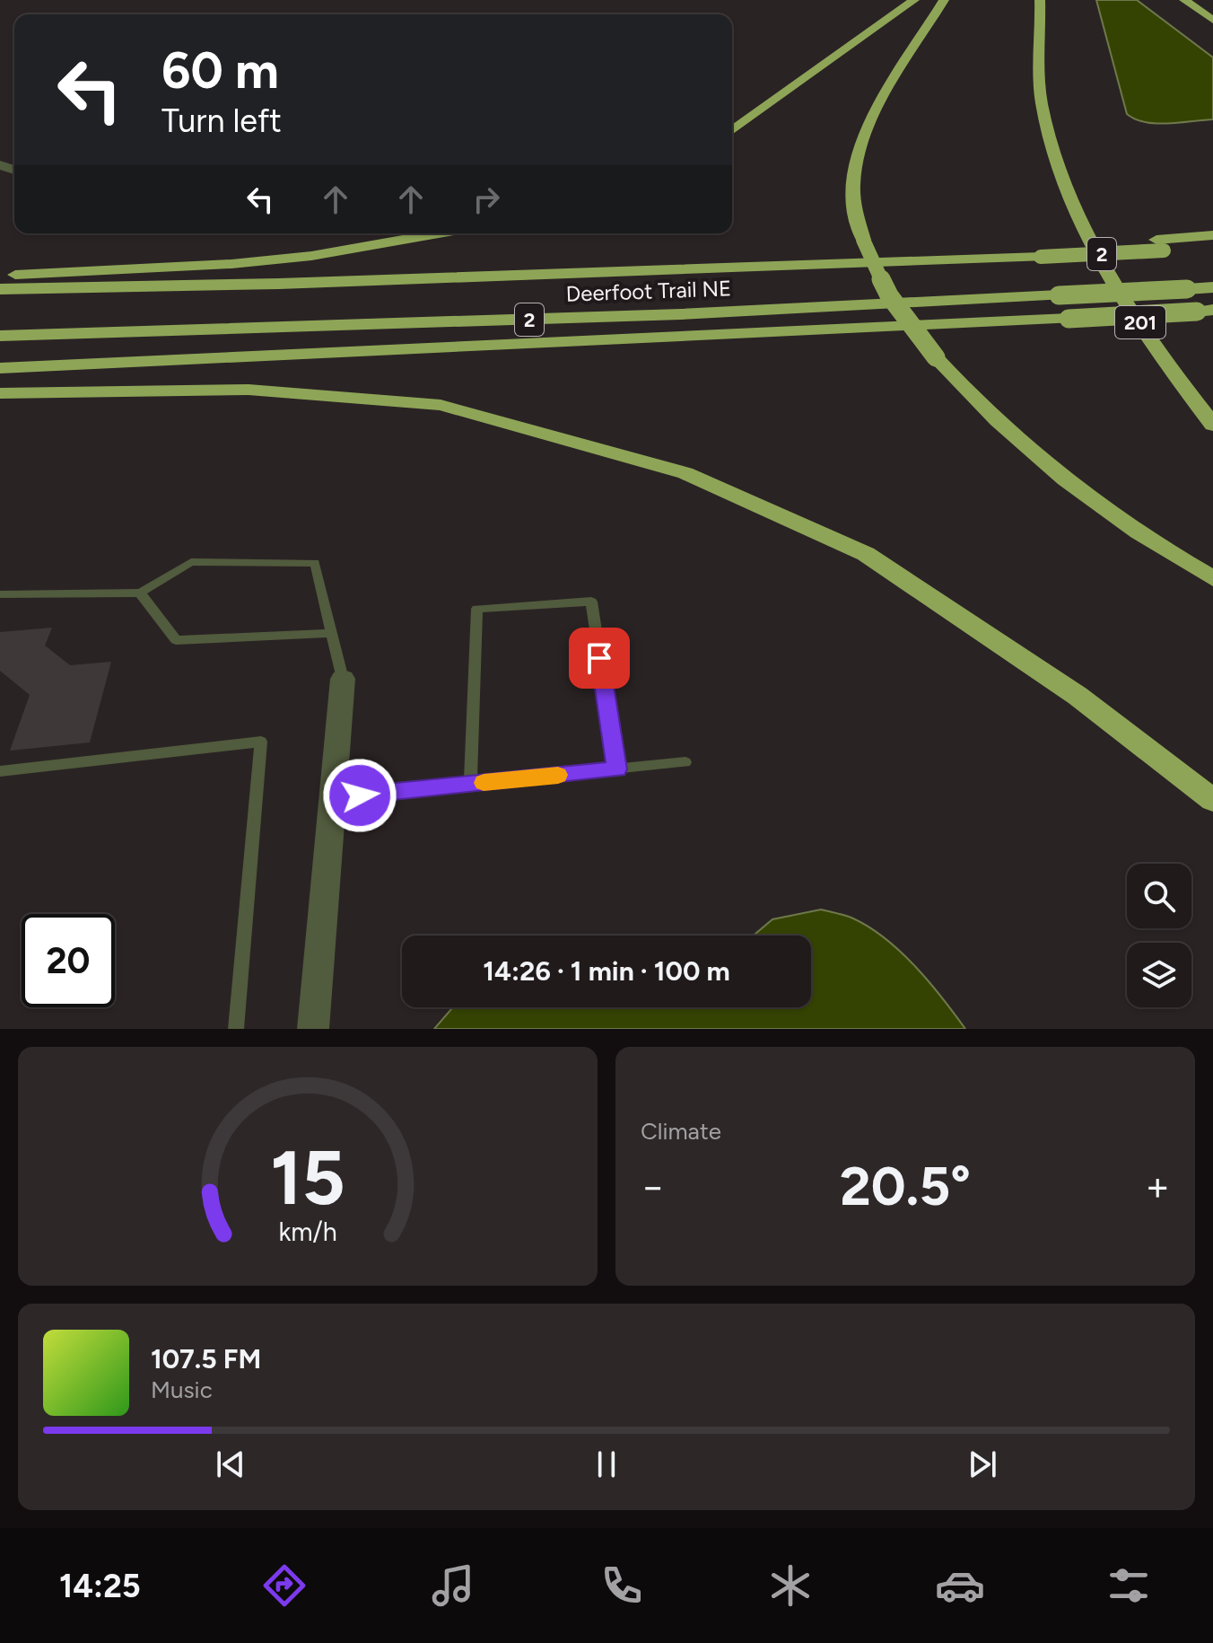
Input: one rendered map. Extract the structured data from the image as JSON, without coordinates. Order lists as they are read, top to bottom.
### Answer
{
  "streets": {
    "highway": ["2", "Deerfoot Trail NE", "201"]
  },
  "page": {
    "turn": ["60 m", "Turn left"],
    "limit": "20",
    "trip": "14:26 · 1 min · 100 m",
    "tile": "Climate",
    "heat": ["−", "20.5°", "+"],
    "song": ["107.5 FM", "Music"],
    "tabs": "14:25",
    "gauge": ["15", "km/h"]
  }
}
